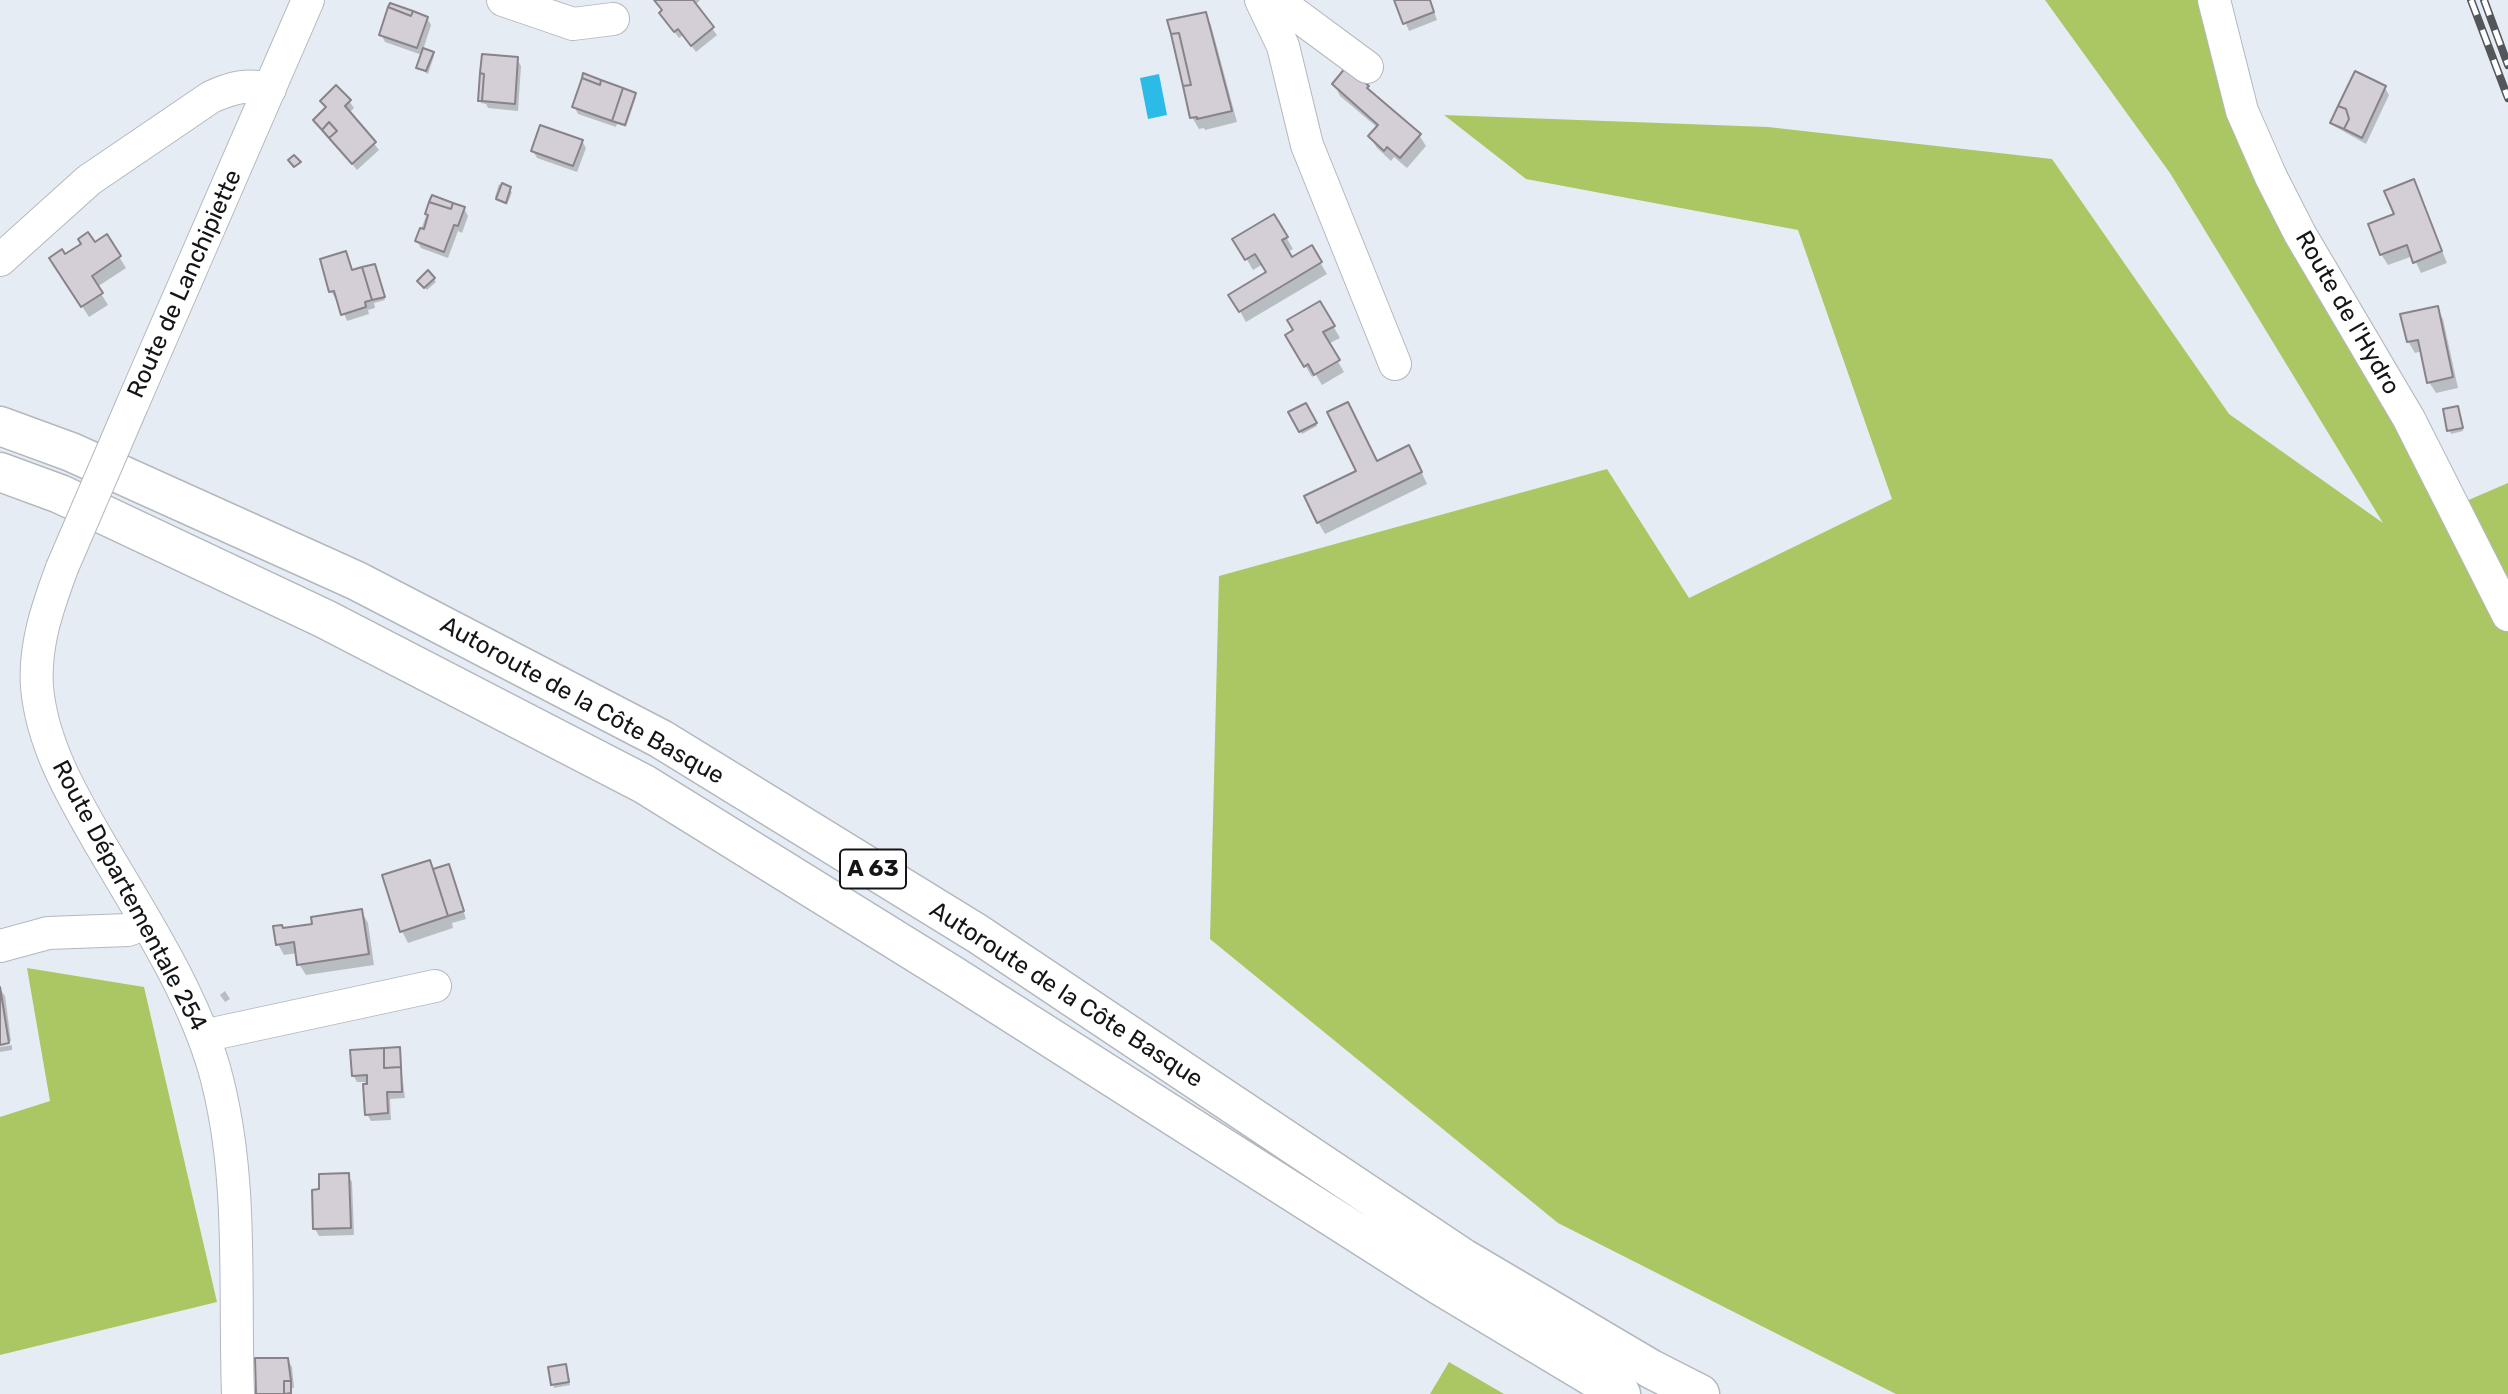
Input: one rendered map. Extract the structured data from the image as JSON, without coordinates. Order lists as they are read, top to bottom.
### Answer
{
  "streets": {
    "highway": ["Autoroute de la Côte Basque", "A 63"],
    "street": ["Route de Lanchipiette", "Route de l'Hydro", "Route Départementale 254"]
  },
  "crossings": [
    ["Route de Lanchipiette", "Route Départementale 254"]
  ]
}
